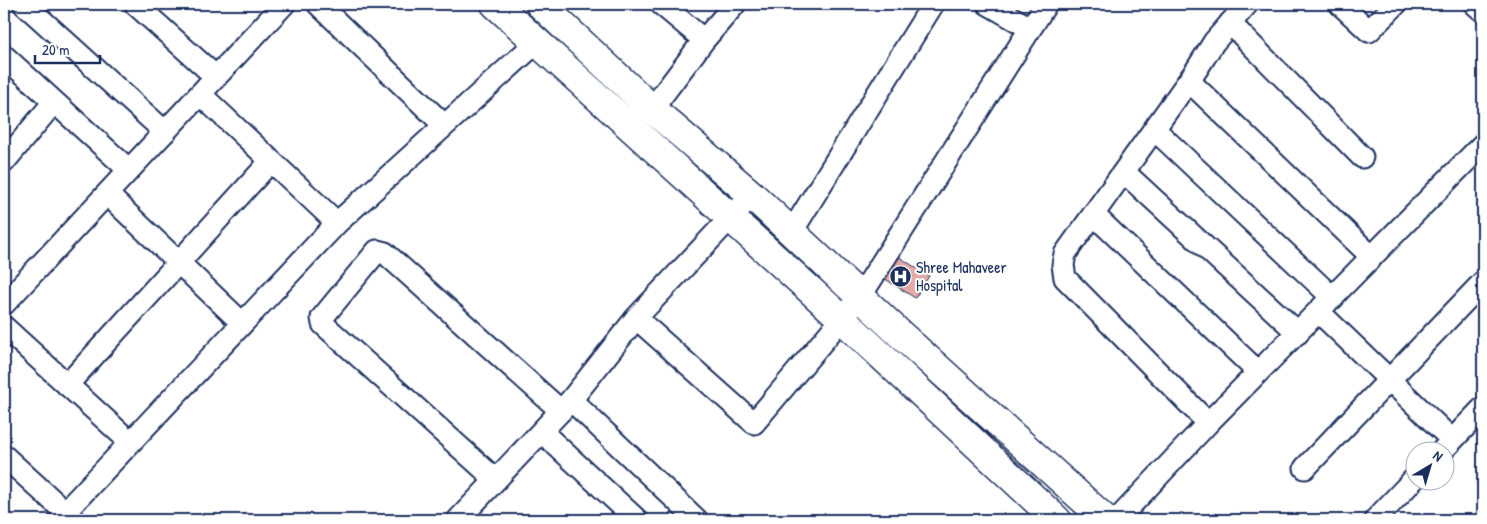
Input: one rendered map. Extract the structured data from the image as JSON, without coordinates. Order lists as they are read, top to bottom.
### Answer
{
  "places": {
    "hospital": ["Shree Mahaveer Hospital"]
  },
  "scale_bar": "20 m",
  "north": "top right"
}
